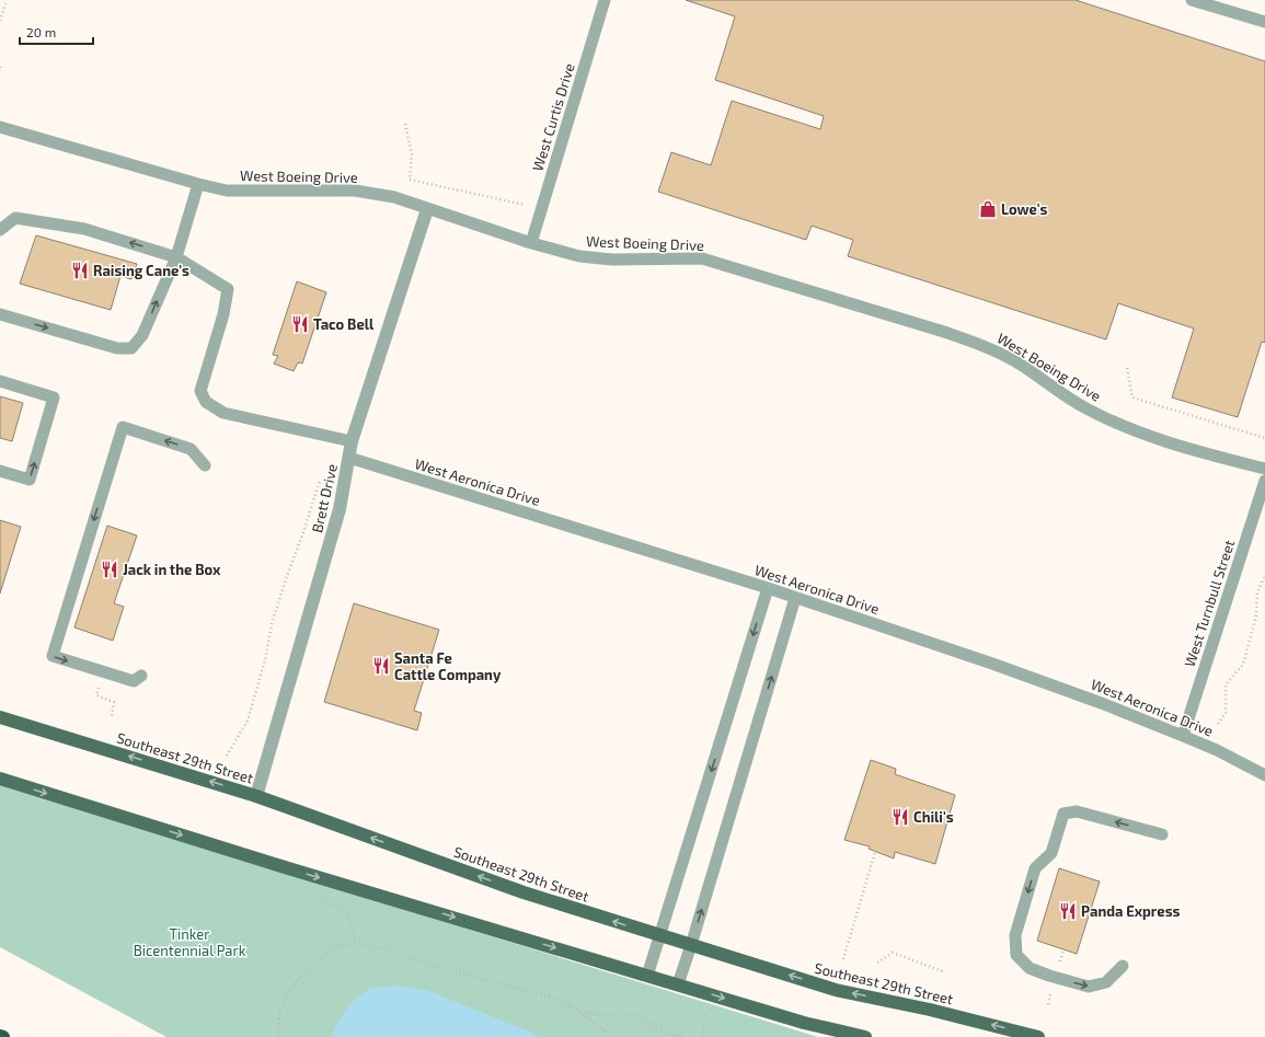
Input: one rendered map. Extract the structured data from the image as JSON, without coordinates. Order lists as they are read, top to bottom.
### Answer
{
  "streets": {
    "main road": ["Southeast 29th Street"],
    "street": ["Brett Drive"],
    "lane": [
      "West Curtis Drive",
      "West Boeing Drive",
      "West Aeronica Drive",
      "West Turnbull Street"
    ]
  },
  "crossings": [
    ["West Curtis Drive", "West Boeing Drive"],
    ["West Boeing Drive", "Brett Drive"],
    ["West Aeronica Drive", "Brett Drive"],
    ["West Aeronica Drive", "West Turnbull Street"],
    ["Brett Drive", "Southeast 29th Street"]
  ],
  "parks": ["Tinker Bicentennial Park"],
  "places": {
    "shop": ["Lowe's"],
    "restaurant": [
      "Raising Cane's",
      "Taco Bell",
      "Jack in the Box",
      "Santa Fe Cattle Company",
      "Chili's",
      "Panda Express"
    ]
  },
  "scale_bar": "20 m"
}
